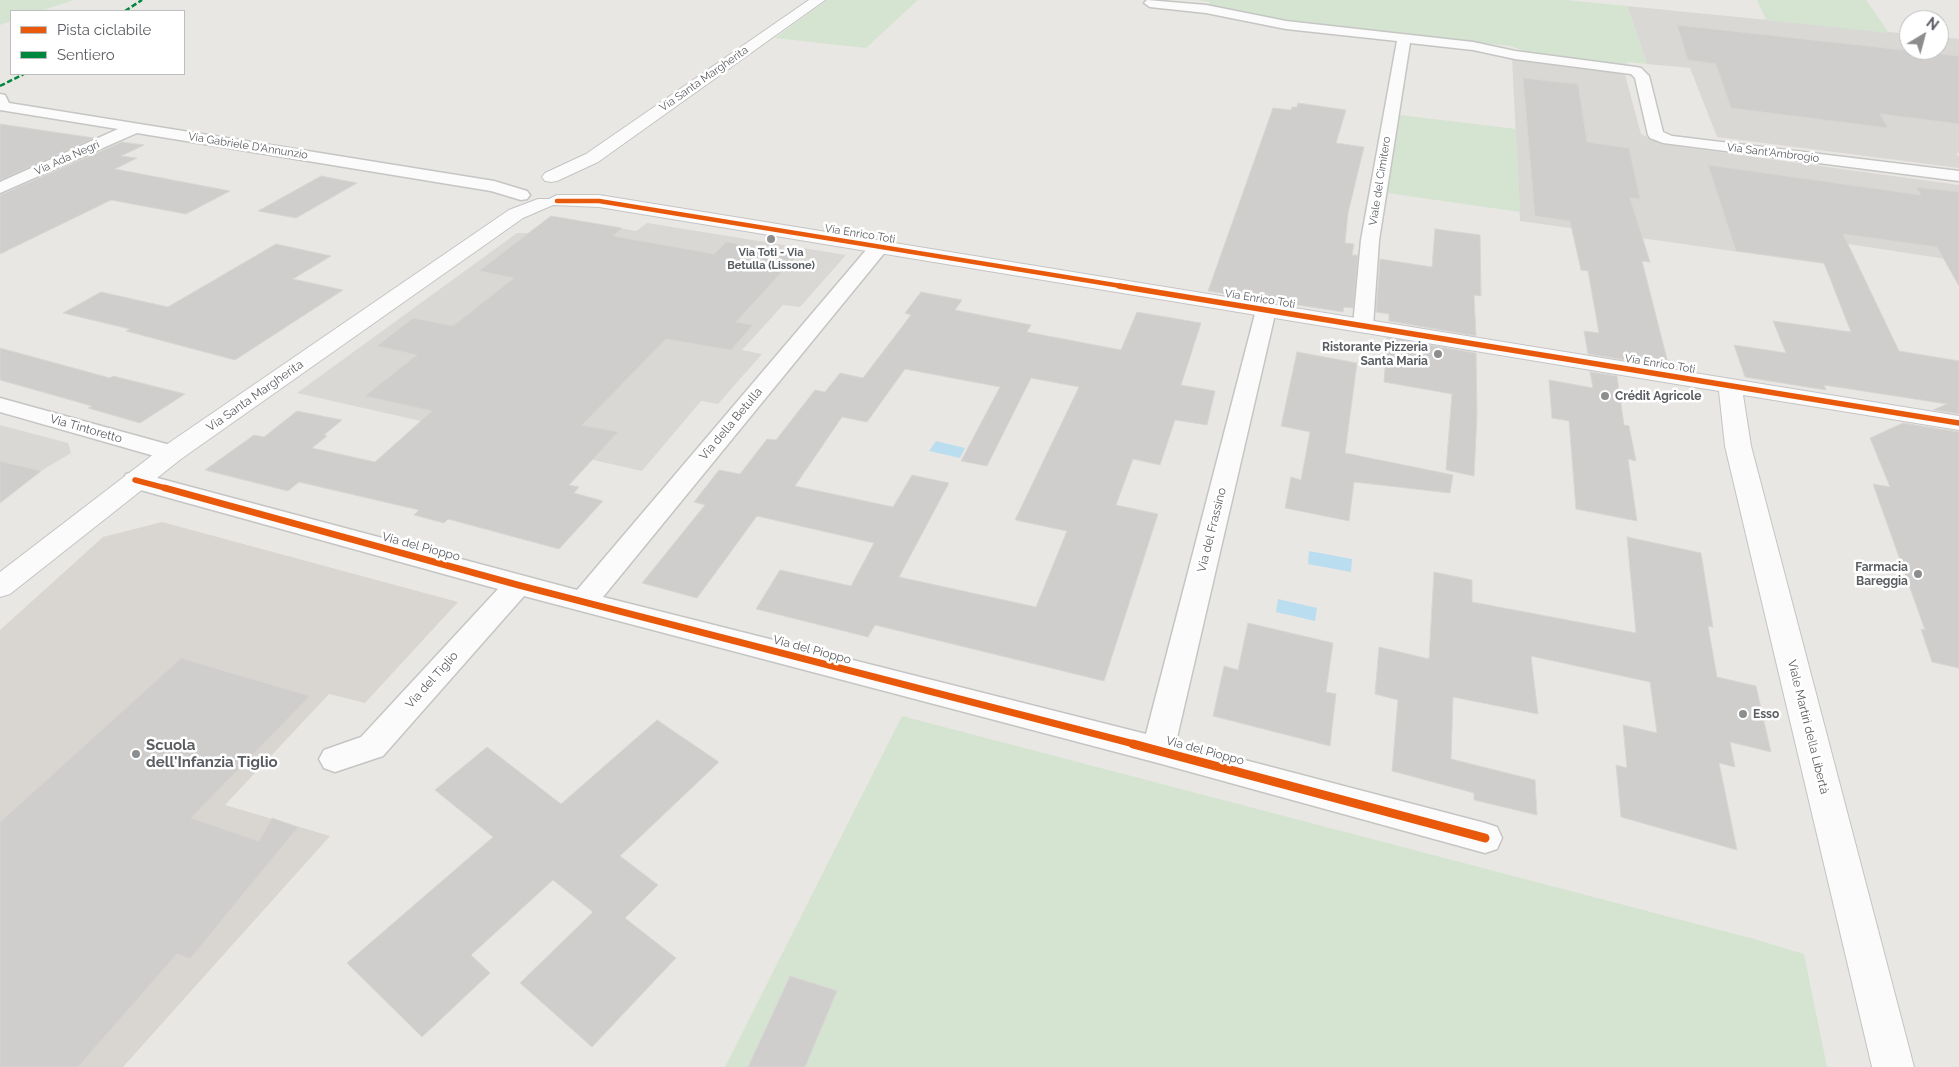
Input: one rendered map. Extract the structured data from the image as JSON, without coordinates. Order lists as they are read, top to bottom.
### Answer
{
  "streets": {
    "street": [
      "Via Santa Margherita",
      "Via Gabriele D'Annunzio",
      "Via Sant'Ambrogio",
      "Via Ada Negri",
      "Viale del Cimitero",
      "Via Enrico Toti",
      "Via della Betulla",
      "Via Tintoretto",
      "Via del Frassino",
      "Via del Pioppo",
      "Via del Tiglio",
      "Viale Martiri della Libertà"
    ]
  },
  "crossings": [
    ["Via Santa Margherita", "Via Gabriele D'Annunzio"],
    ["Via Santa Margherita", "Via Enrico Toti"],
    ["Via Santa Margherita", "Via Tintoretto"],
    ["Via Santa Margherita", "Via del Pioppo"],
    ["Via Gabriele D'Annunzio", "Via Ada Negri"],
    ["Via Sant'Ambrogio", "Viale del Cimitero"],
    ["Viale del Cimitero", "Via Enrico Toti"],
    ["Via Enrico Toti", "Via della Betulla"],
    ["Via Enrico Toti", "Via del Frassino"],
    ["Via Enrico Toti", "Viale Martiri della Libertà"],
    ["Via della Betulla", "Via del Pioppo"],
    ["Via del Frassino", "Via del Pioppo"],
    ["Via del Pioppo", "Via del Tiglio"]
  ],
  "places": [
    "Via Toti - Via Betulla (Lissone)",
    "Ristorante Pizzeria Santa Maria",
    "Crédit Agricole",
    "Farmacia Bareggia",
    "Esso",
    "Scuola dell'Infanzia Tiglio"
  ],
  "legend": ["Pista ciclabile", "Sentiero"],
  "north": "top right"
}
